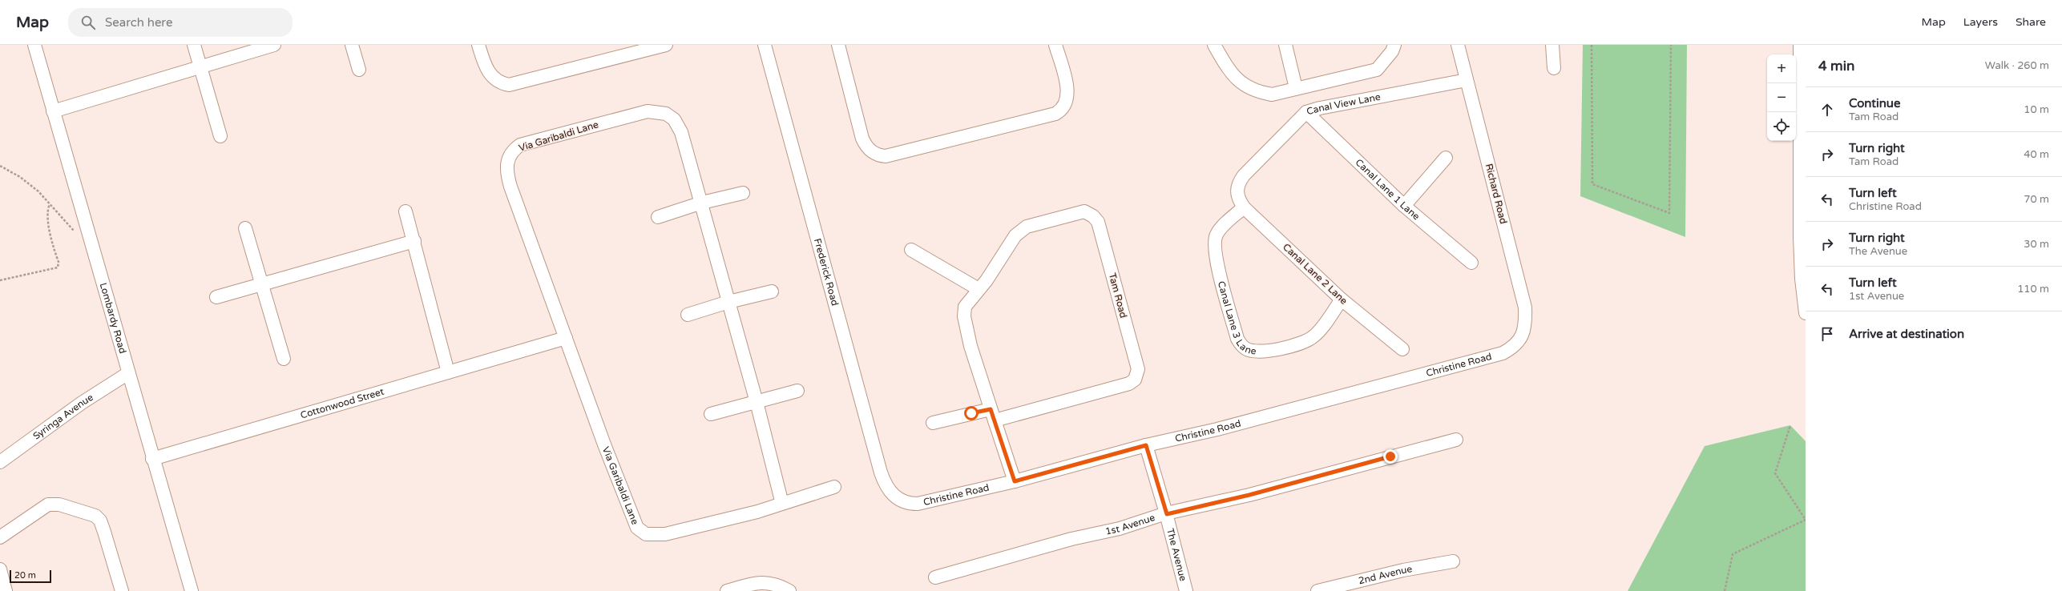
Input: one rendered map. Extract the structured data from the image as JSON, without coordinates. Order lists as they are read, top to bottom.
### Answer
{
  "streets": {
    "street": [
      "Canal View Lane",
      "Via Garibaldi Lane",
      "Canal Lane 1 Lane",
      "Richard Road",
      "Frederick Road",
      "Canal Lane 2 Lane",
      "Tam Road",
      "Canal Lane 3 Lane",
      "Lombardy Road",
      "Christine Road",
      "Cottonwood Street",
      "Syringa Avenue",
      "1st Avenue",
      "The Avenue",
      "2nd Avenue"
    ]
  },
  "crossings": [
    ["Canal View Lane", "Canal Lane 1 Lane"],
    ["Canal View Lane", "Richard Road"],
    ["Canal View Lane", "Canal Lane 2 Lane"],
    ["Via Garibaldi Lane", "Cottonwood Street"],
    ["Richard Road", "Christine Road"],
    ["Frederick Road", "Christine Road"],
    ["Canal Lane 2 Lane", "Canal Lane 3 Lane"],
    ["Tam Road", "Christine Road"],
    ["Lombardy Road", "Cottonwood Street"],
    ["Lombardy Road", "Syringa Avenue"],
    ["Christine Road", "The Avenue"],
    ["1st Avenue", "The Avenue"]
  ],
  "scale_bar": "20 m",
  "page": {
    "header": "Map",
    "search": "Search here",
    "nav": ["Map", "Layers", "Share"],
    "heading": ["4 min", "Walk · 260 m"],
    "map_buttons": ["+", "−"],
    "list": [
      ["Continue", "Tam Road", "10 m"],
      ["Turn right", "Tam Road", "40 m"],
      ["Turn left", "Christine Road", "70 m"],
      ["Turn right", "The Avenue", "30 m"],
      ["Turn left", "1st Avenue", "110 m"],
      "Arrive at destination"
    ],
    "scale": "20 m"
  }
}
